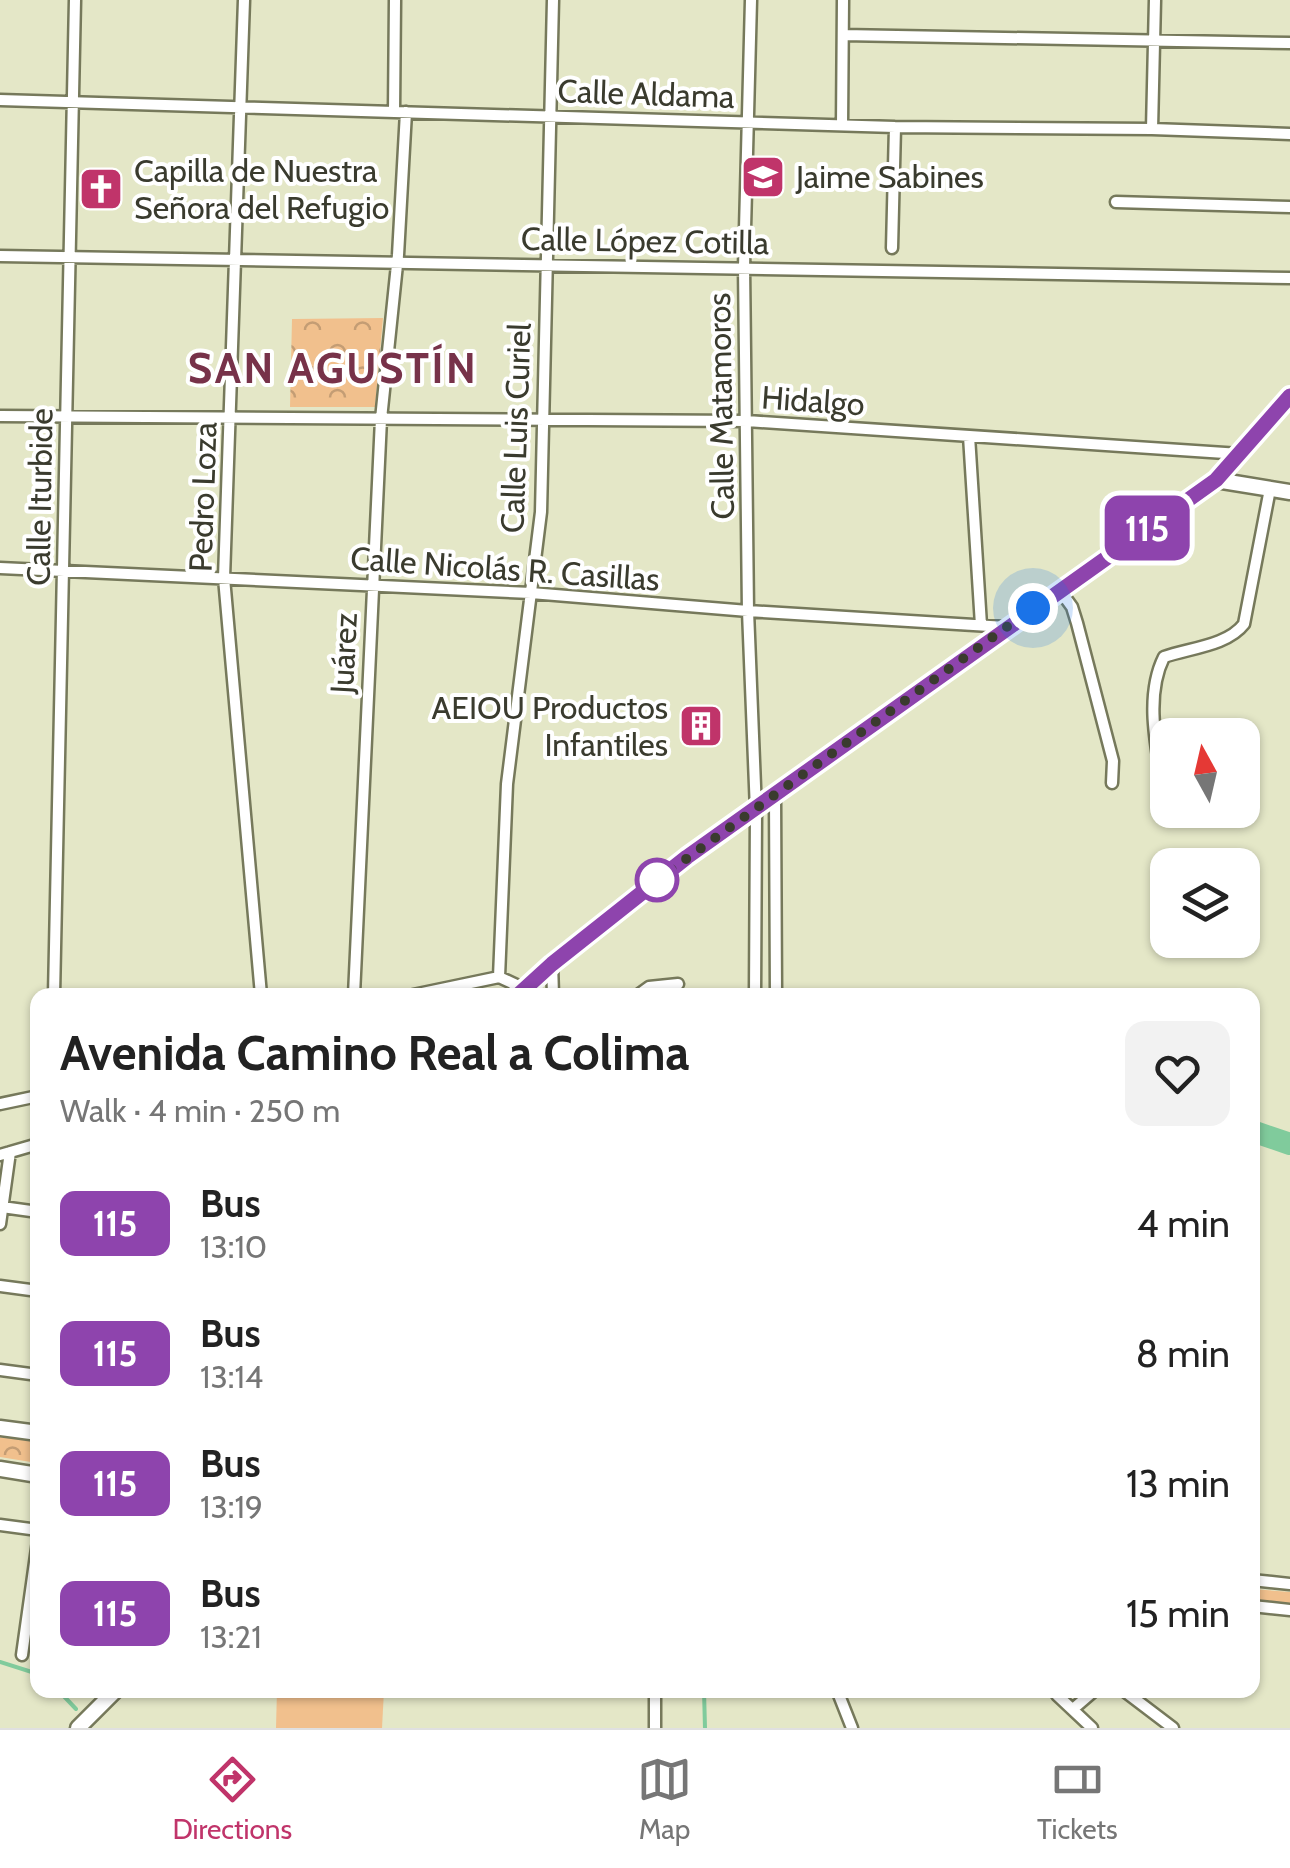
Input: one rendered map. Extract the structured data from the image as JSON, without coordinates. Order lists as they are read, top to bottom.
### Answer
{
  "streets": {
    "street": [
      "Calle Aldama",
      "Calle López Cotilla",
      "Hidalgo",
      "Calle Matamoros",
      "Calle Luis Curiel",
      "Calle Iturbide",
      "Pedro Loza",
      "Calle Nicolás R. Casillas",
      "Juárez"
    ]
  },
  "crossings": [
    ["Calle Aldama", "Calle Matamoros"],
    ["Calle Aldama", "Calle Luis Curiel"],
    ["Calle Aldama", "Calle Iturbide"],
    ["Calle Aldama", "Pedro Loza"],
    ["Calle Aldama", "Juárez"],
    ["Calle López Cotilla", "Calle Matamoros"],
    ["Calle López Cotilla", "Calle Luis Curiel"],
    ["Calle López Cotilla", "Calle Iturbide"],
    ["Calle López Cotilla", "Pedro Loza"],
    ["Calle López Cotilla", "Juárez"],
    ["Hidalgo", "Calle Matamoros"],
    ["Hidalgo", "Calle Luis Curiel"],
    ["Hidalgo", "Calle Iturbide"],
    ["Hidalgo", "Pedro Loza"],
    ["Hidalgo", "Juárez"],
    ["Calle Matamoros", "Calle Nicolás R. Casillas"],
    ["Calle Luis Curiel", "Calle Nicolás R. Casillas"],
    ["Calle Iturbide", "Calle Nicolás R. Casillas"],
    ["Pedro Loza", "Calle Nicolás R. Casillas"],
    ["Calle Nicolás R. Casillas", "Juárez"]
  ],
  "districts": ["SAN AGUSTÍN"],
  "places": {
    "school or university": ["Jaime Sabines"],
    "church": ["Capilla de Nuestra Señora del Refugio"],
    "building": ["AEIOU Productos Infantiles"]
  },
  "lines": ["bus line 115"],
  "north": "top",
  "page": {
    "on_map": "115",
    "heading": ["Avenida Camino Real a Colima", "Walk · 4 min · 250 m"],
    "list": [
      {
        "mark": "115",
        "name": "Bus",
        "note": "13:10",
        "value": "4 min"
      },
      {
        "mark": "115",
        "name": "Bus",
        "note": "13:14",
        "value": "8 min"
      },
      {
        "mark": "115",
        "name": "Bus",
        "note": "13:19",
        "value": "13 min"
      },
      {
        "mark": "115",
        "name": "Bus",
        "note": "13:21",
        "value": "15 min"
      }
    ],
    "tabs": ["Directions", "Map", "Tickets"]
  }
}
